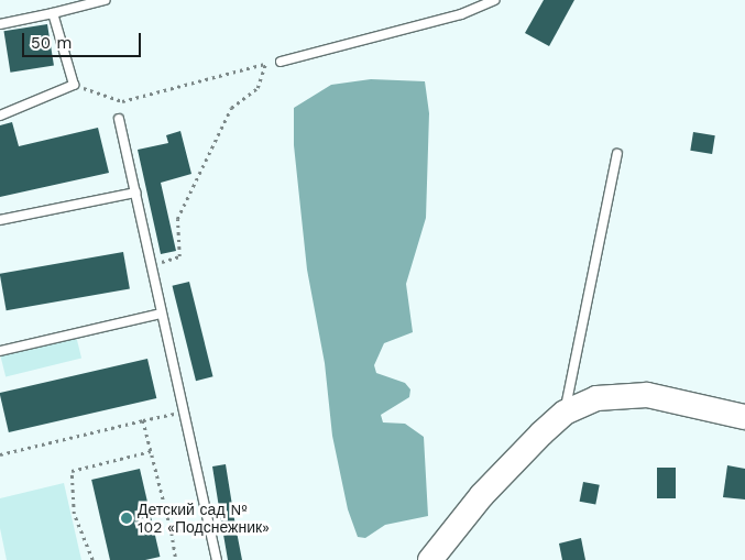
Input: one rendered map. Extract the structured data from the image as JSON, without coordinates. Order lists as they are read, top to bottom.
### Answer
{
  "places": ["Детский сад № 102 «Подснежник»"],
  "scale_bar": "50 m"
}
